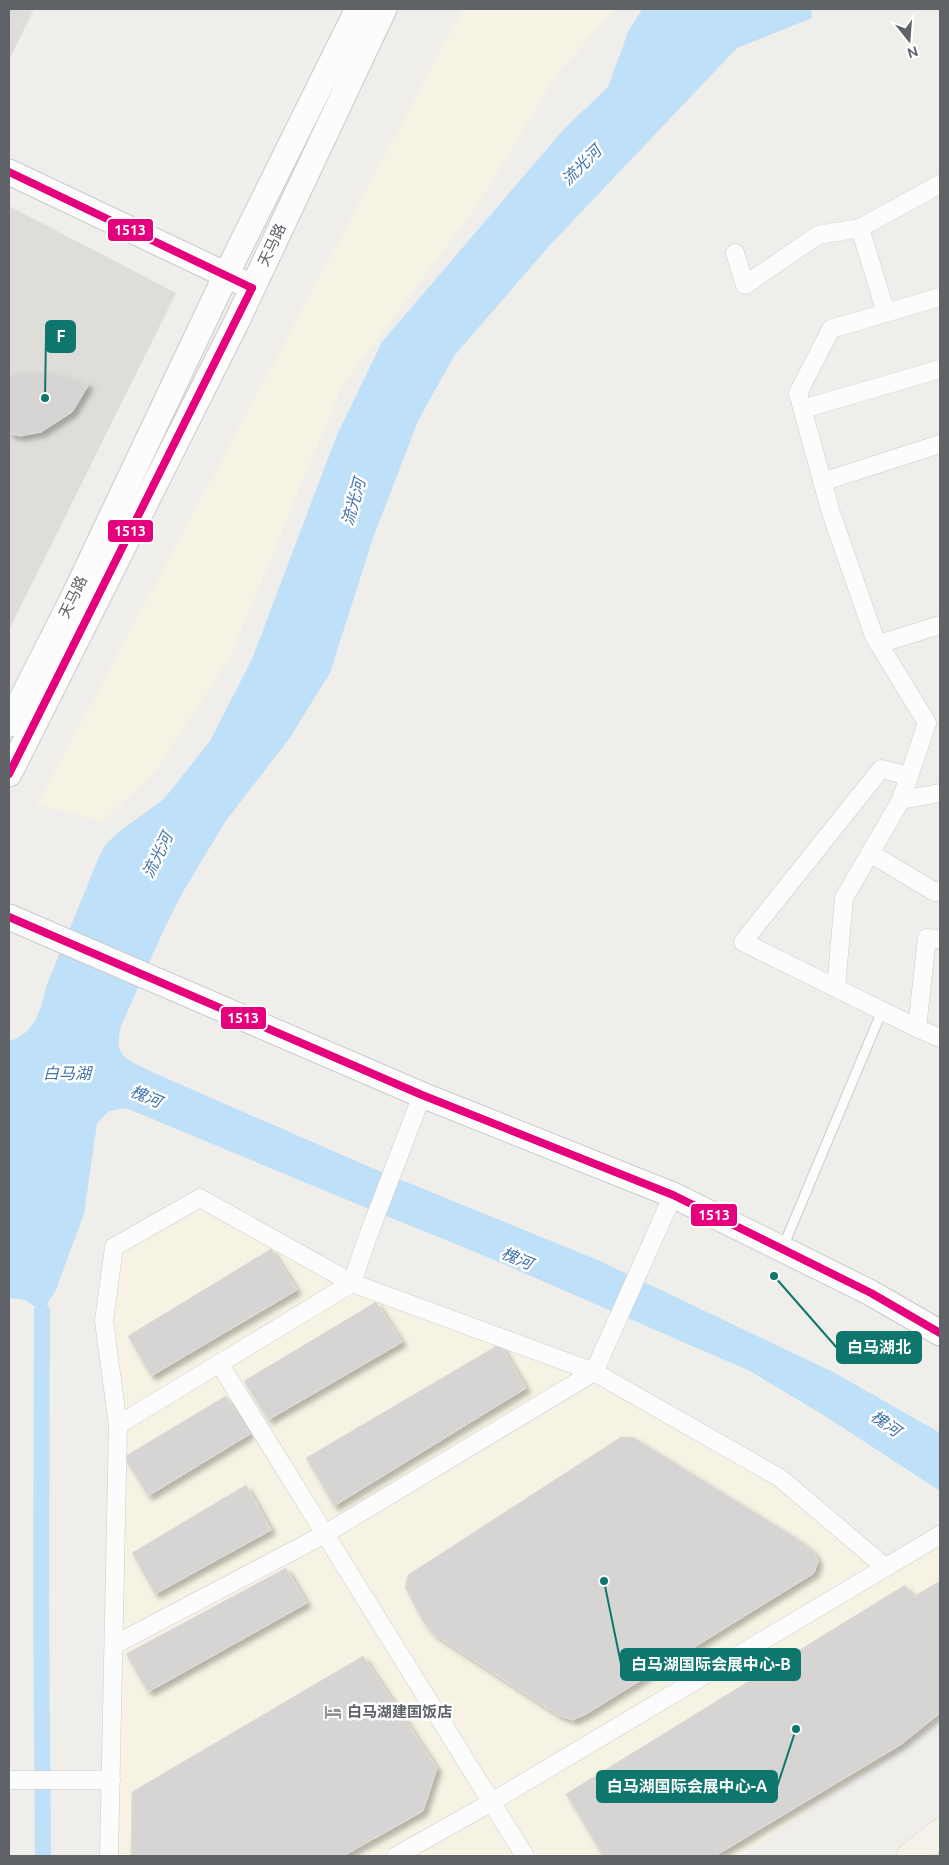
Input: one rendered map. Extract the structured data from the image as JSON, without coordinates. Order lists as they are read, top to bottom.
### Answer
{
  "streets": {
    "main road": ["天马路"]
  },
  "water": ["流光河", "白马湖", "槐河"],
  "places": {
    "other": [
      "F",
      "白马湖北",
      "白马湖国际会展中心-B",
      "白马湖国际会展中心-A"
    ],
    "hotel": ["白马湖建国饭店"]
  },
  "lines": ["transit line 1513"],
  "north": "bottom"
}
